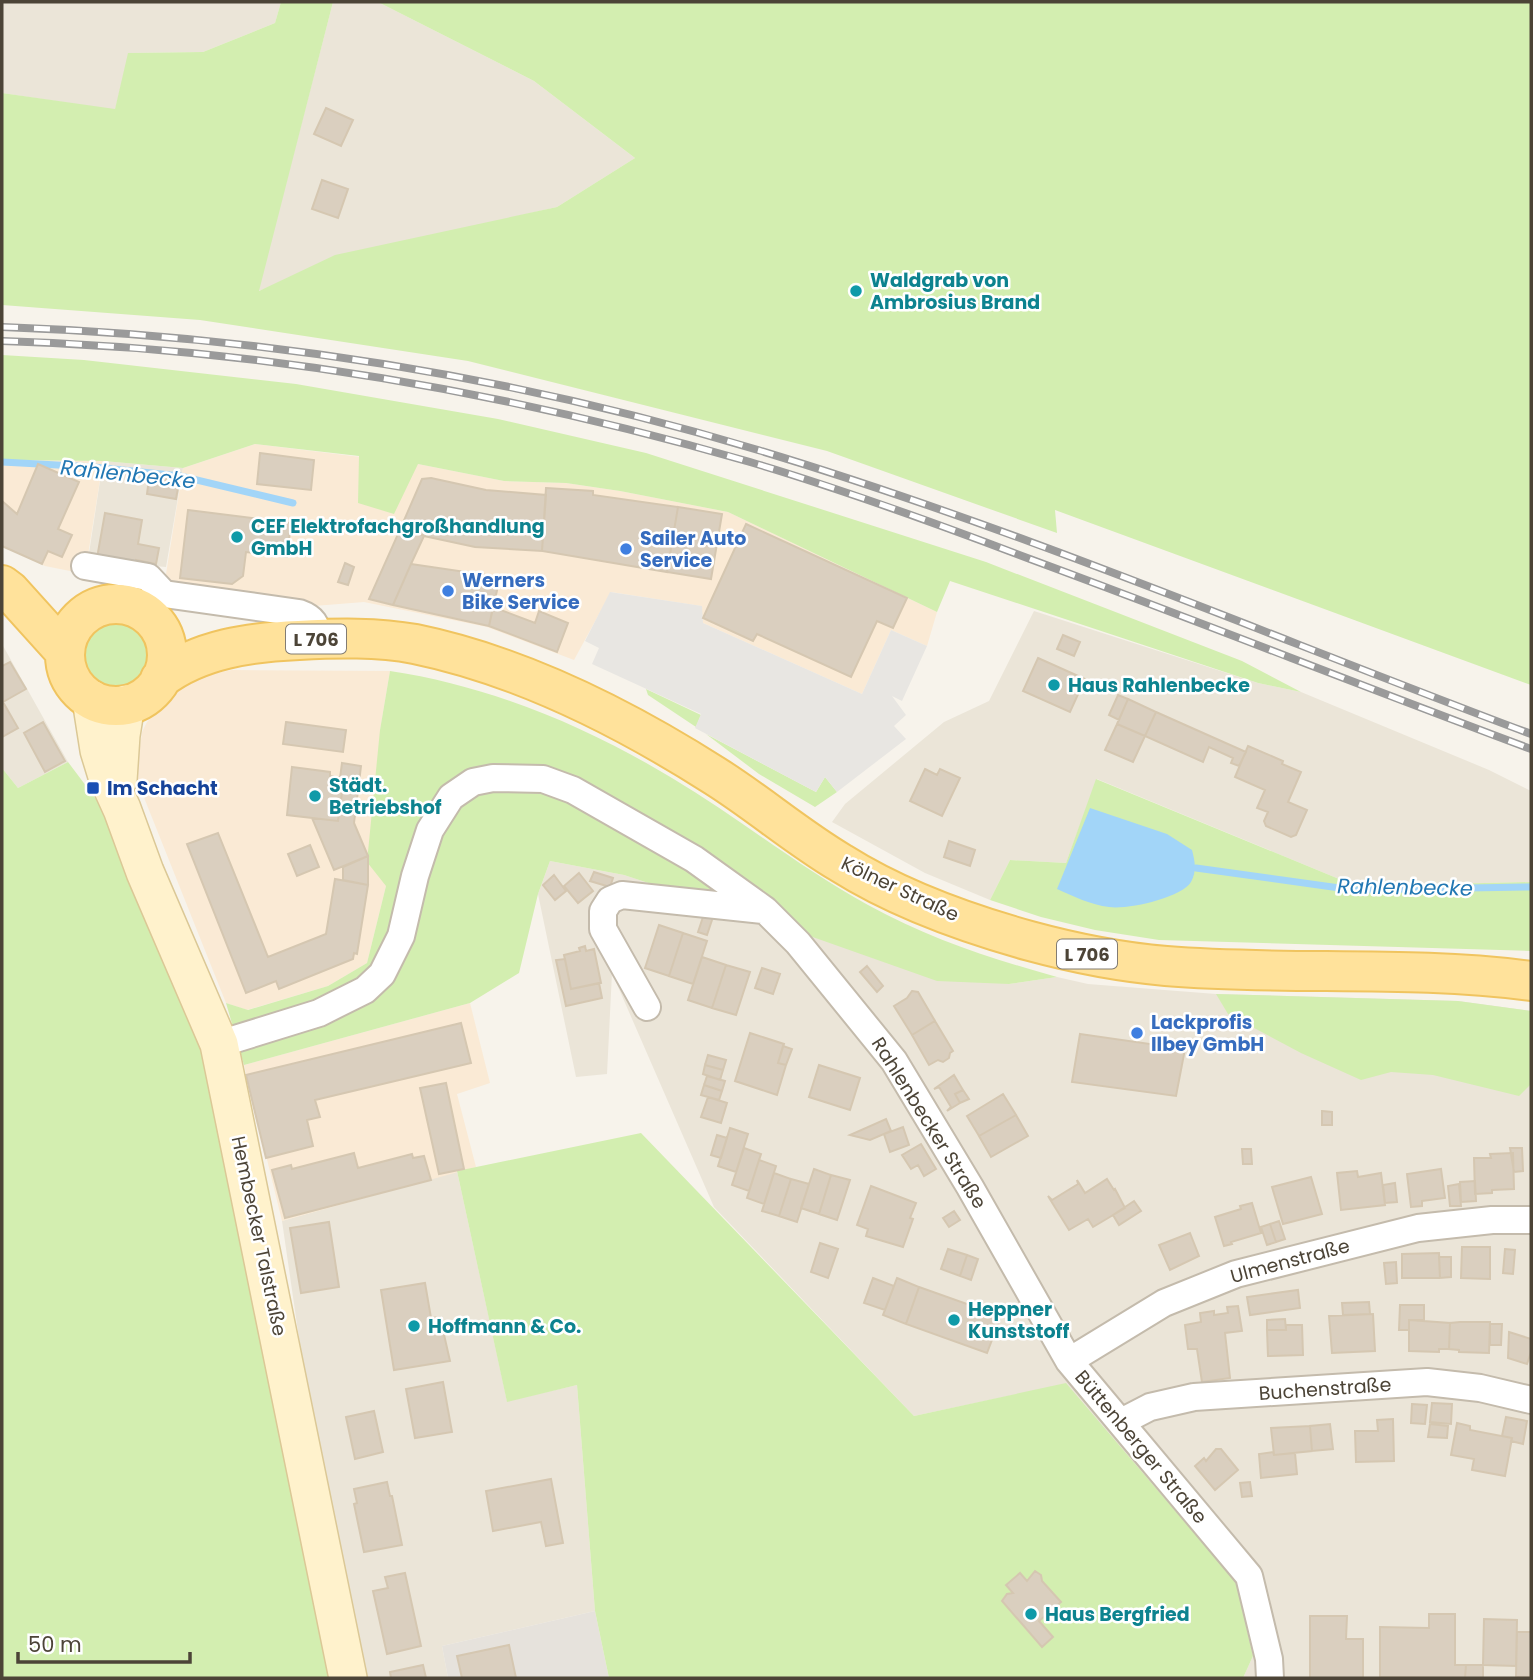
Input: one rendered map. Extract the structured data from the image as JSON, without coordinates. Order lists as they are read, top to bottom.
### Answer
{
  "streets": {
    "main road": ["L 706", "Kölner Straße"],
    "street": [
      "Rahlenbecker Straße",
      "Hembecker Talstraße",
      "Ulmenstraße",
      "Buchenstraße",
      "Büttenberger Straße"
    ]
  },
  "crossings": [
    ["Kölner Straße", "Hembecker Talstraße"],
    ["Rahlenbecker Straße", "Hembecker Talstraße"],
    ["Rahlenbecker Straße", "Büttenberger Straße"],
    ["Ulmenstraße", "Büttenberger Straße"],
    ["Buchenstraße", "Büttenberger Straße"]
  ],
  "water": ["Rahlenbecke"],
  "places": {
    "other": [
      "Waldgrab von Ambrosius Brand",
      "CEF Elektrofachgroßhandlung GmbH",
      "Sailer Auto Service",
      "Werners Bike Service",
      "Haus Rahlenbecke",
      "Städt. Betriebshof",
      "Lackprofis Ilbey GmbH",
      "Heppner Kunststoff",
      "Hoffmann & Co.",
      "Haus Bergfried"
    ],
    "transit": ["Im Schacht"]
  },
  "scale_bar": "50 m"
}
